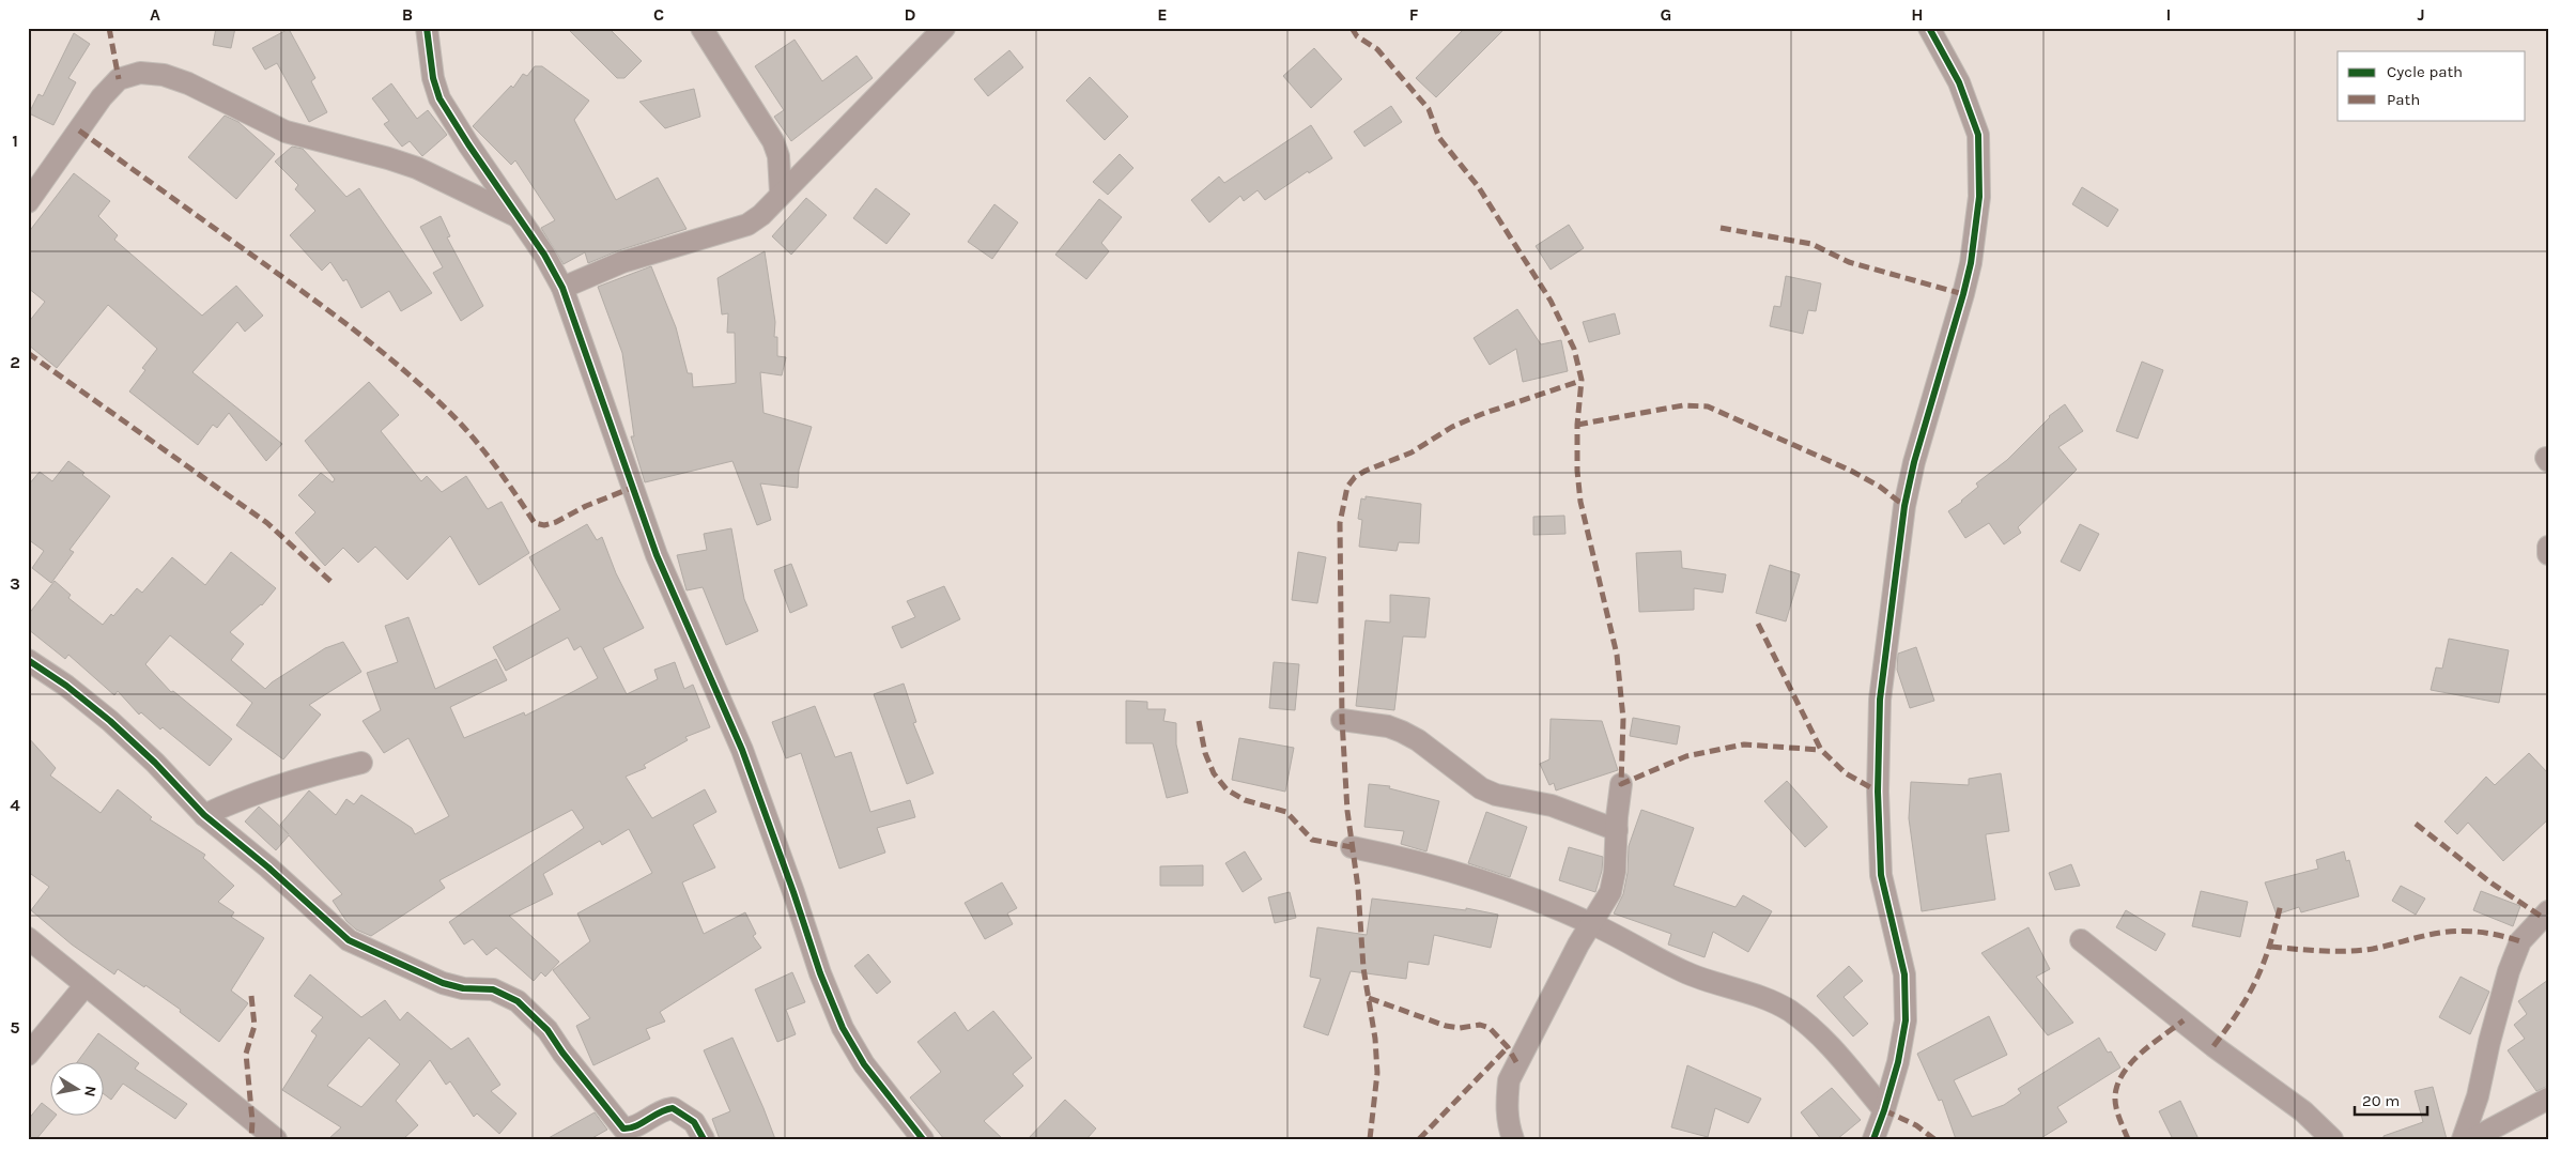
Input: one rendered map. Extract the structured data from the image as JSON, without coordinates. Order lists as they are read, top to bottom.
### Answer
{
  "legend": ["Cycle path", "Path"],
  "scale_bar": "20 m",
  "north": "right",
  "grid": {
    "columns": [
      "A",
      "B",
      "C",
      "D",
      "E",
      "F",
      "G",
      "H",
      "I",
      "J"
    ],
    "rows": [
      "1",
      "2",
      "3",
      "4",
      "5"
    ]
  }
}
